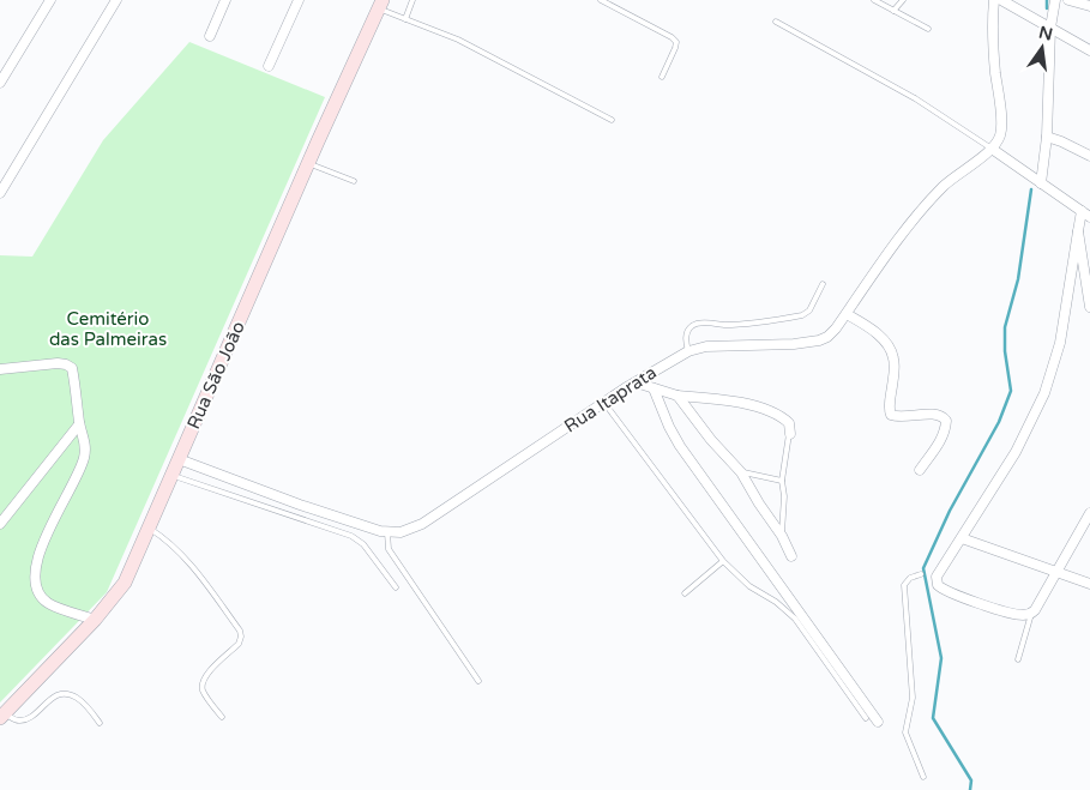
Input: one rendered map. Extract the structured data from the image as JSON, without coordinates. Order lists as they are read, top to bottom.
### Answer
{
  "streets": {
    "street": ["Rua São João", "Rua Itaprata"]
  },
  "crossings": [
    ["Rua São João", "Rua Itaprata"]
  ],
  "parks": ["Cemitério das Palmeiras"],
  "north": "top"
}
